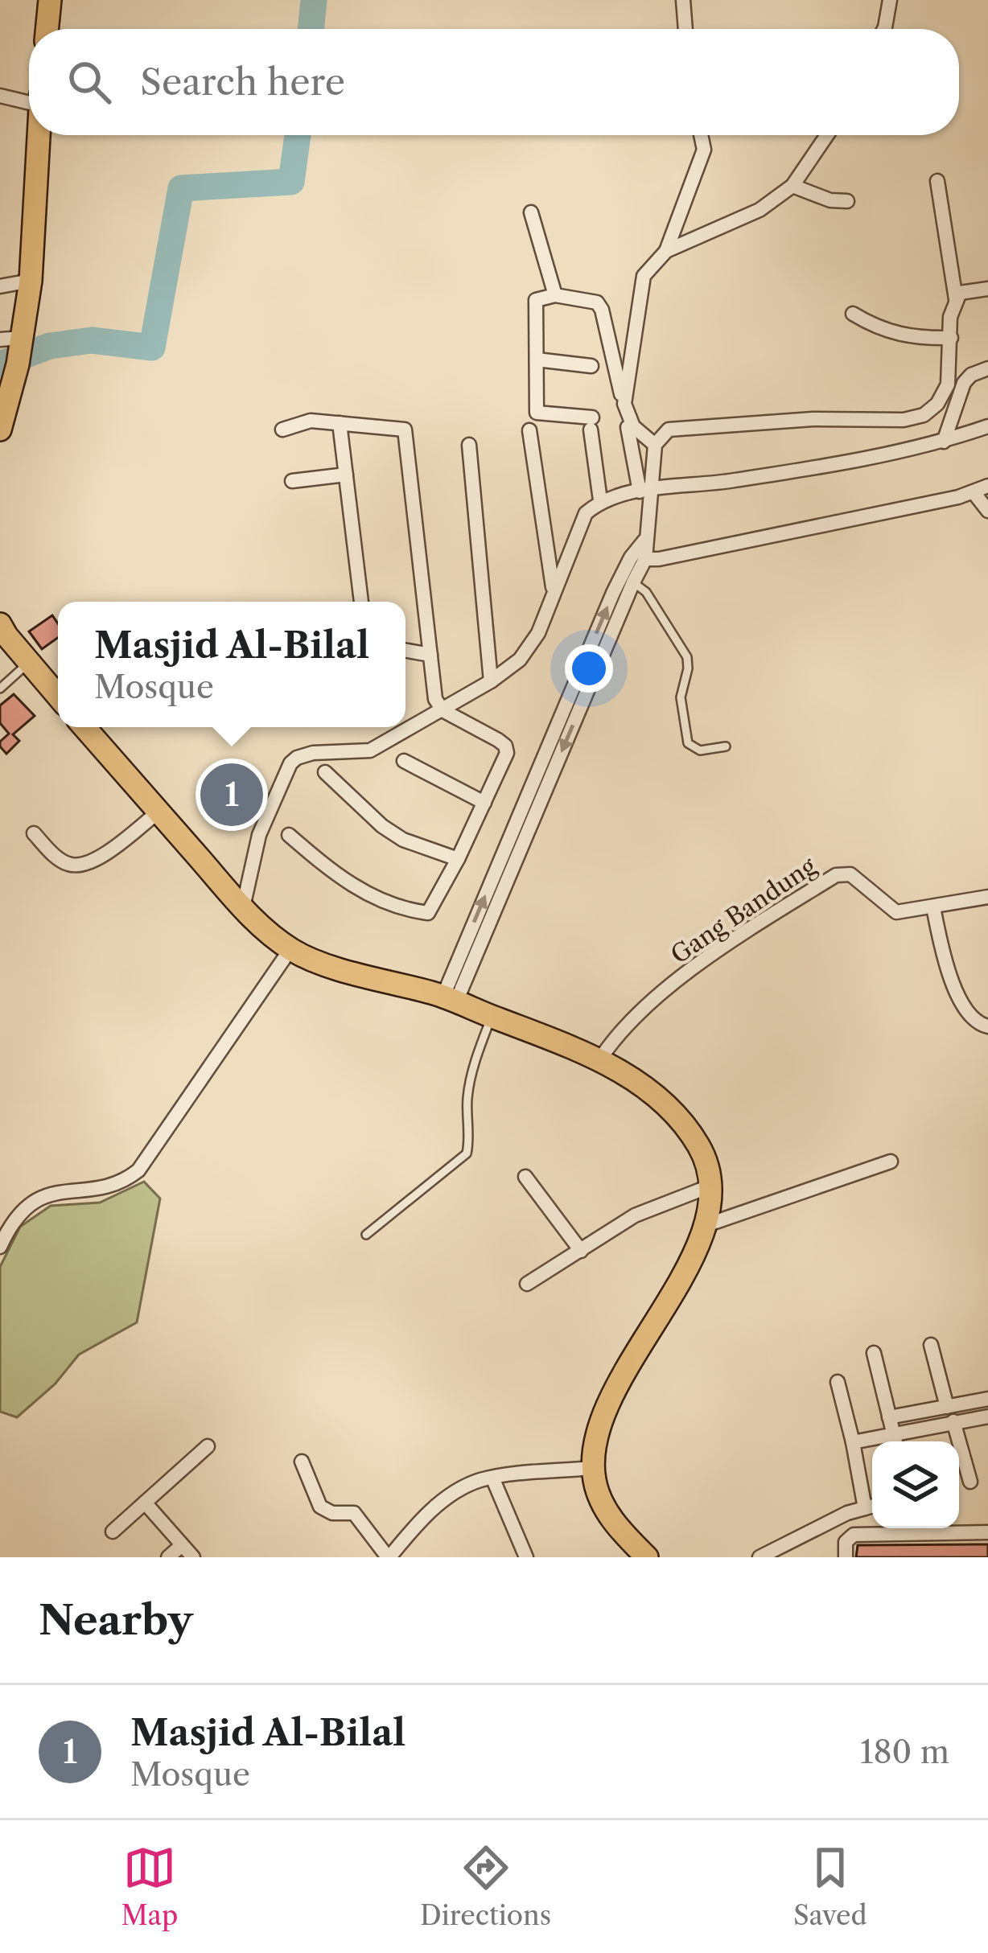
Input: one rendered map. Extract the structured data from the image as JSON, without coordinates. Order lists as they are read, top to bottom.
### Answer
{
  "streets": {
    "street": ["Gang Bandung"]
  },
  "page": {
    "search": "Search here",
    "popup": ["Masjid Al-Bilal", "Mosque"],
    "pins": "1",
    "heading": "Nearby",
    "list": [
      {
        "mark": "1",
        "name": "Masjid Al-Bilal",
        "note": "Mosque",
        "value": "180 m"
      }
    ],
    "nav": ["Map", "Directions", "Saved"]
  }
}
